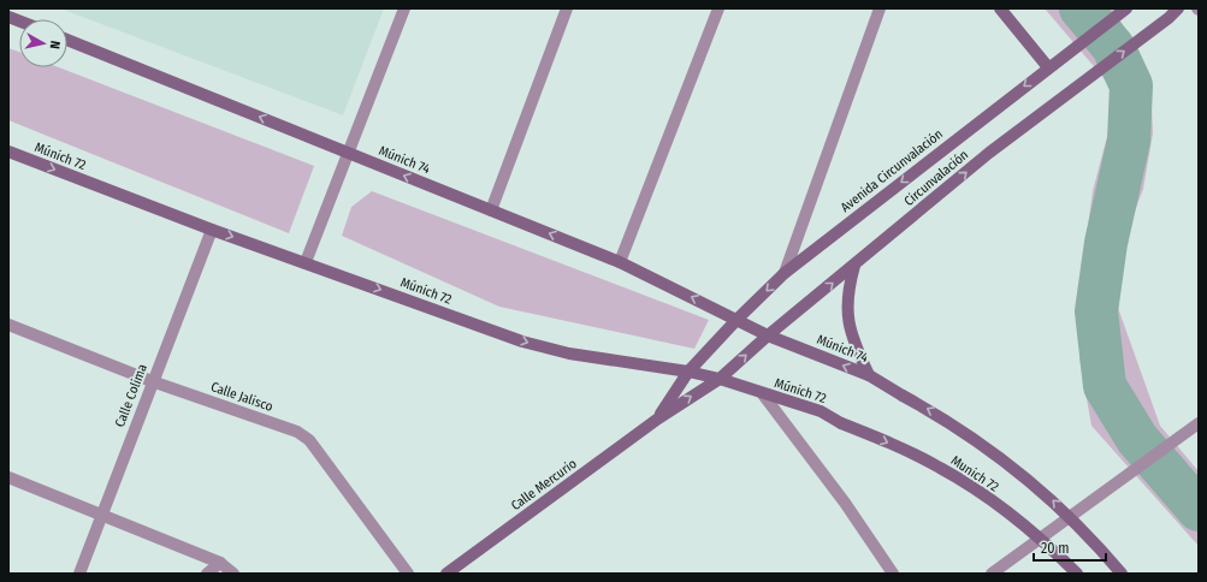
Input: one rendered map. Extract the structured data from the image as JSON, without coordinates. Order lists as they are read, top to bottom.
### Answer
{
  "streets": {
    "main road": [
      "Múnich 72",
      "Múnich 74",
      "Avenida Circunvalación",
      "Circunvalación",
      "Munich 72",
      "Calle Mercurio"
    ],
    "street": ["Calle Colima", "Calle Jalisco"]
  },
  "crossings": [
    ["Múnich 72", "Avenida Circunvalación"],
    ["Múnich 72", "Circunvalación"],
    ["Múnich 72", "Calle Colima"],
    ["Múnich 72", "Munich 72"],
    ["Múnich 72", "Calle Mercurio"],
    ["Múnich 74", "Avenida Circunvalación"],
    ["Múnich 74", "Circunvalación"],
    ["Avenida Circunvalación", "Calle Mercurio"],
    ["Circunvalación", "Calle Mercurio"],
    ["Calle Colima", "Calle Jalisco"]
  ],
  "one_way": [
    "Múnich 72",
    "Múnich 74",
    "Avenida Circunvalación",
    "Circunvalación",
    "Munich 72"
  ],
  "scale_bar": "20 m",
  "north": "right"
}
